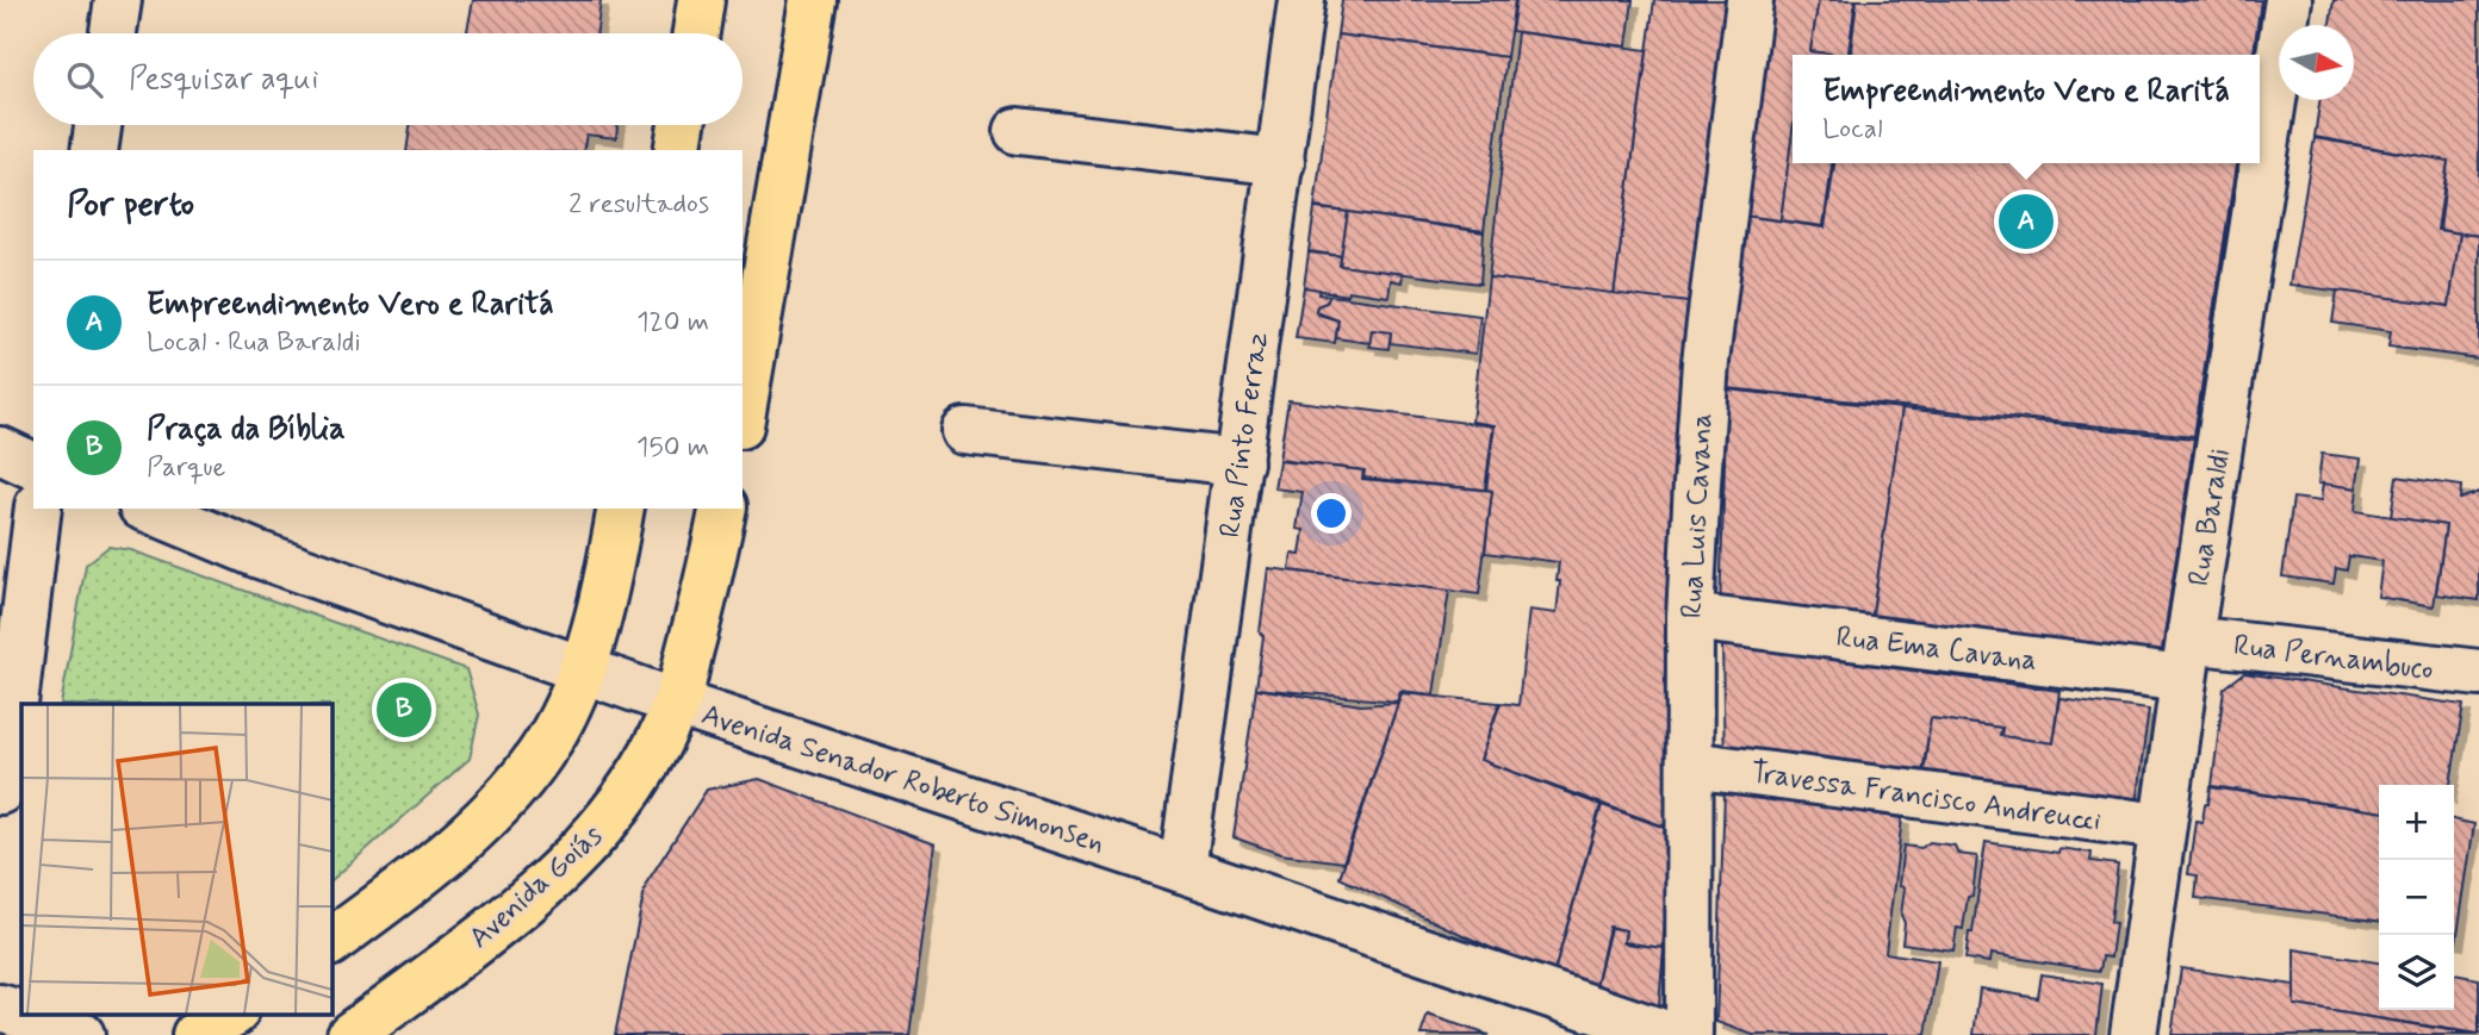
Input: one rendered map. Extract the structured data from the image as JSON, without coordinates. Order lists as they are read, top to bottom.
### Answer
{
  "streets": {
    "main road": ["Avenida Goiás"],
    "street": [
      "Rua Pinto Ferraz",
      "Rua Luis Cavana",
      "Rua Baraldi",
      "Rua Ema Cavana",
      "Rua Pernambuco",
      "Avenida Senador Roberto Simonsen",
      "Travessa Francisco Andreucci"
    ]
  },
  "crossings": [
    ["Rua Pinto Ferraz", "Avenida Senador Roberto Simonsen"],
    ["Rua Luis Cavana", "Rua Ema Cavana"],
    ["Rua Luis Cavana", "Travessa Francisco Andreucci"],
    ["Rua Baraldi", "Rua Ema Cavana"],
    ["Rua Baraldi", "Rua Pernambuco"],
    ["Rua Baraldi", "Travessa Francisco Andreucci"],
    ["Rua Ema Cavana", "Rua Pernambuco"],
    ["Avenida Senador Roberto Simonsen", "Avenida Goiás"]
  ],
  "north": "right",
  "page": {
    "search": "Pesquisar aqui",
    "popup": ["Empreendimento Vero e Raritá", "Local"],
    "heading": ["Por perto", "2 resultados"],
    "pins": ["A", "B"],
    "list": [
      {
        "mark": "A",
        "name": "Empreendimento Vero e Raritá",
        "note": "Local · Rua Baraldi",
        "value": "120 m"
      },
      {
        "mark": "B",
        "name": "Praça da Bíblia",
        "note": "Parque",
        "value": "150 m"
      }
    ],
    "map_buttons": ["+", "−"]
  }
}
